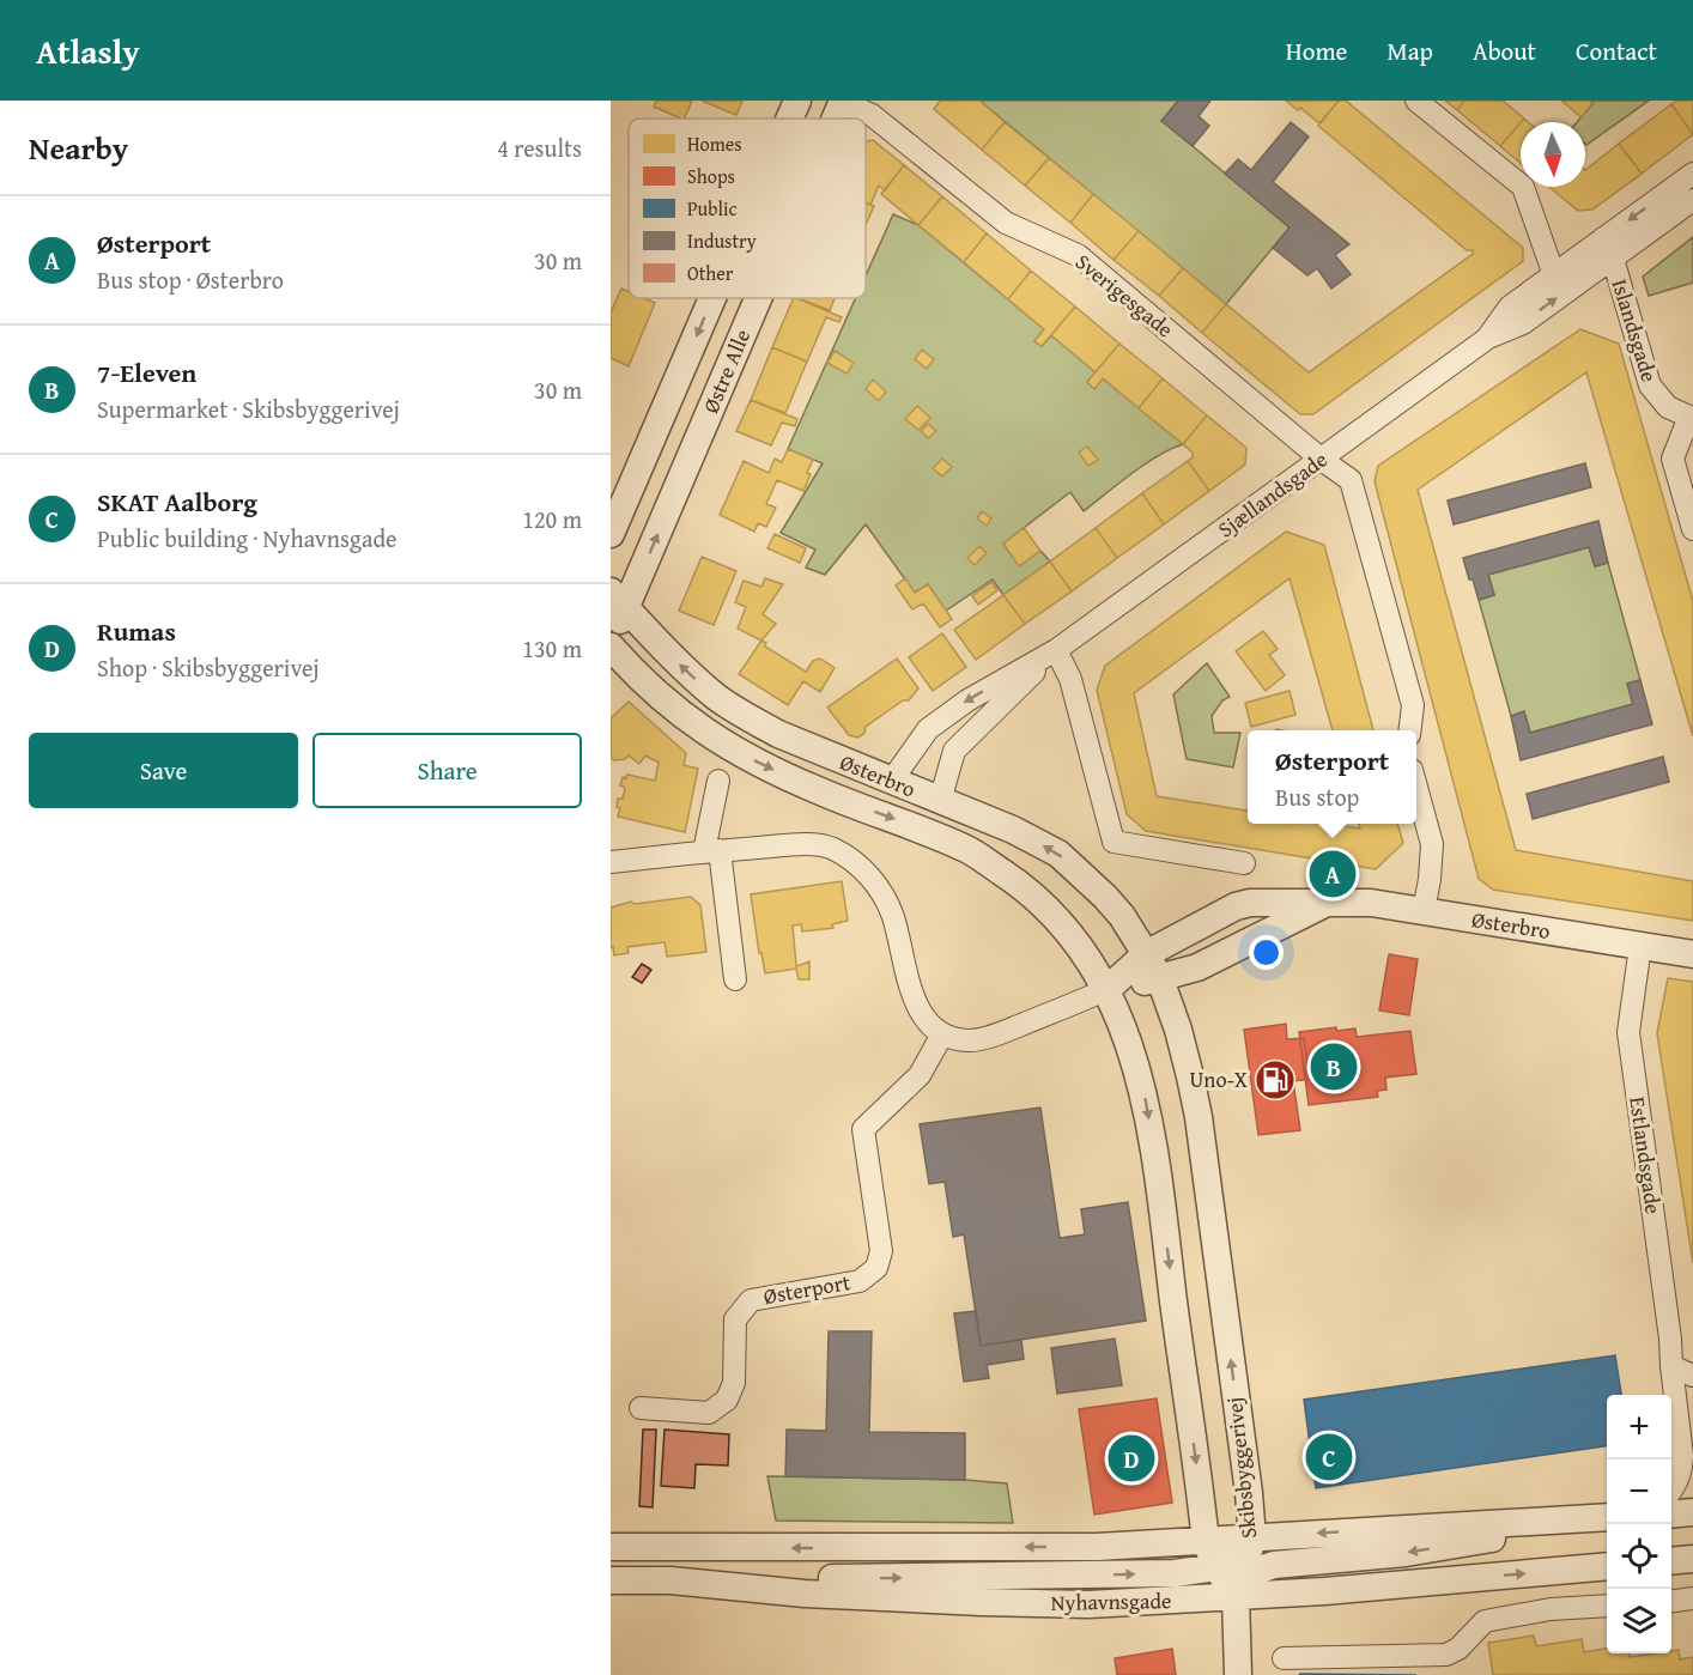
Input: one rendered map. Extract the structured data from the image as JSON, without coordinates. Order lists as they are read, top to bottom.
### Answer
{
  "streets": {
    "street": [
      "Sverigesgade",
      "Islandsgade",
      "Østre Alle",
      "Sjællandsgade",
      "Østerbro",
      "Estlandsgade",
      "Østerport",
      "Skibsbyggerivej",
      "Nyhavnsgade"
    ]
  },
  "crossings": [
    ["Sverigesgade", "Østre Alle"],
    ["Sverigesgade", "Sjællandsgade"],
    ["Islandsgade", "Sjællandsgade"],
    ["Østre Alle", "Østerbro"],
    ["Sjællandsgade", "Østerbro"],
    ["Østerbro", "Estlandsgade"],
    ["Østerbro", "Østerport"],
    ["Østerbro", "Skibsbyggerivej"],
    ["Skibsbyggerivej", "Nyhavnsgade"]
  ],
  "places": {
    "fuel station": ["Uno-X"]
  },
  "legend": [
    "Homes",
    "Shops",
    "Public",
    "Industry",
    "Other"
  ],
  "north": "bottom",
  "page": {
    "header": "Atlasly",
    "nav": [
      "Home",
      "Map",
      "About",
      "Contact"
    ],
    "heading": ["Nearby", "4 results"],
    "list": [
      {
        "mark": "A",
        "name": "Østerport",
        "note": "Bus stop · Østerbro",
        "value": "30 m"
      },
      {
        "mark": "B",
        "name": "7-Eleven",
        "note": "Supermarket · Skibsbyggerivej",
        "value": "30 m"
      },
      {
        "mark": "C",
        "name": "SKAT Aalborg",
        "note": "Public building · Nyhavnsgade",
        "value": "120 m"
      },
      {
        "mark": "D",
        "name": "Rumas",
        "note": "Shop · Skibsbyggerivej",
        "value": "130 m"
      }
    ],
    "buttons": ["Save", "Share"],
    "popup": ["Østerport", "Bus stop"],
    "pins": [
      "A",
      "B",
      "C",
      "D"
    ],
    "map_buttons": ["+", "−"]
  }
}
